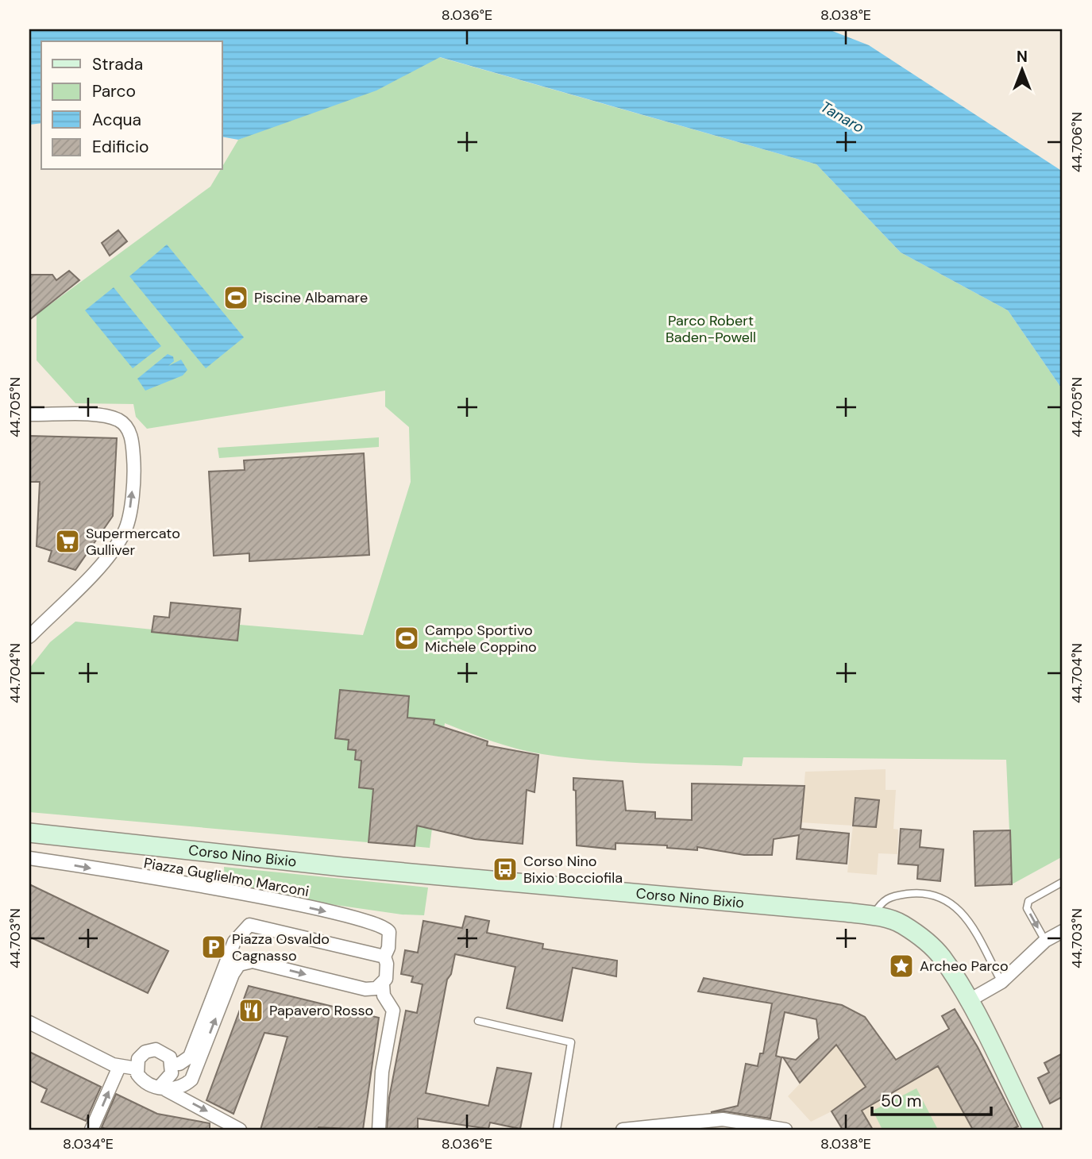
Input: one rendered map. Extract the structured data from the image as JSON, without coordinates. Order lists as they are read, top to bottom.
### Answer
{
  "streets": {
    "main road": ["Corso Nino Bixio"],
    "street": ["Piazza Guglielmo Marconi"]
  },
  "one_way": ["Piazza Guglielmo Marconi"],
  "water": ["Tanaro"],
  "parks": ["Parco Robert Baden-Powell"],
  "places": {
    "sports": ["Piscine Albamare", "Campo Sportivo Michele Coppino"],
    "supermarket": ["Supermercato Gulliver"],
    "bus stop": ["Corso Nino Bixio Bocciofila"],
    "parking": ["Piazza Osvaldo Cagnasso"],
    "place": ["Archeo Parco"],
    "restaurant": ["Papavero Rosso"]
  },
  "legend": [
    "Strada",
    "Parco",
    "Acqua",
    "Edificio"
  ],
  "scale_bar": "50 m",
  "north": "top",
  "coordinates": [
    "8.036°E",
    "8.038°E",
    "44.706°N",
    "44.705°N",
    "44.704°N",
    "44.703°N",
    "8.034°E"
  ]
}
